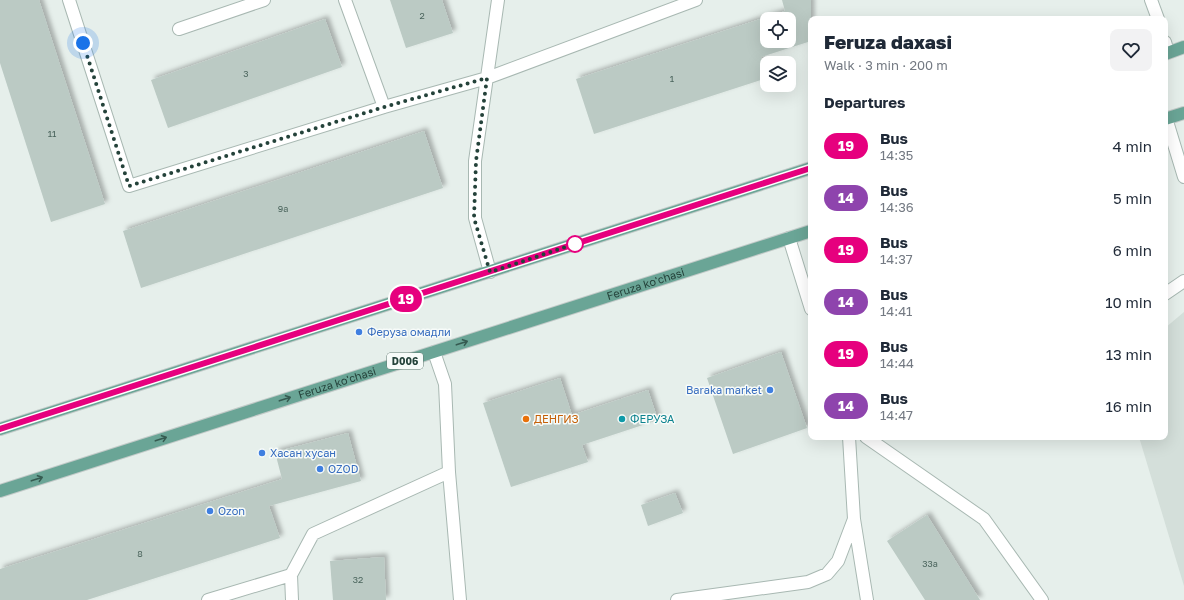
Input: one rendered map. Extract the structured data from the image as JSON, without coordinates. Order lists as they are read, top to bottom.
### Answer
{
  "streets": {
    "main road": ["Feruza ko'chasi", "D006"]
  },
  "places": [
    "Феруза омадли",
    "Baraka market",
    "ДЕНГИЗ",
    "ФЕРУЗА",
    "Хасан хусан",
    "OZOD",
    "Ozon"
  ],
  "lines": ["bus line 19"],
  "house_numbers": [
    "2",
    "3",
    "1",
    "11",
    "9a",
    "8",
    "33а",
    "32"
  ],
  "page": {
    "on_map": "19",
    "heading": [
      ["Feruza daxasi", "Walk · 3 min · 200 m"],
      "Departures"
    ],
    "list": [
      {
        "mark": "19",
        "name": "Bus",
        "note": "14:35",
        "value": "4 min"
      },
      {
        "mark": "14",
        "name": "Bus",
        "note": "14:36",
        "value": "5 min"
      },
      {
        "mark": "19",
        "name": "Bus",
        "note": "14:37",
        "value": "6 min"
      },
      {
        "mark": "14",
        "name": "Bus",
        "note": "14:41",
        "value": "10 min"
      },
      {
        "mark": "19",
        "name": "Bus",
        "note": "14:44",
        "value": "13 min"
      },
      {
        "mark": "14",
        "name": "Bus",
        "note": "14:47",
        "value": "16 min"
      }
    ]
  }
}
